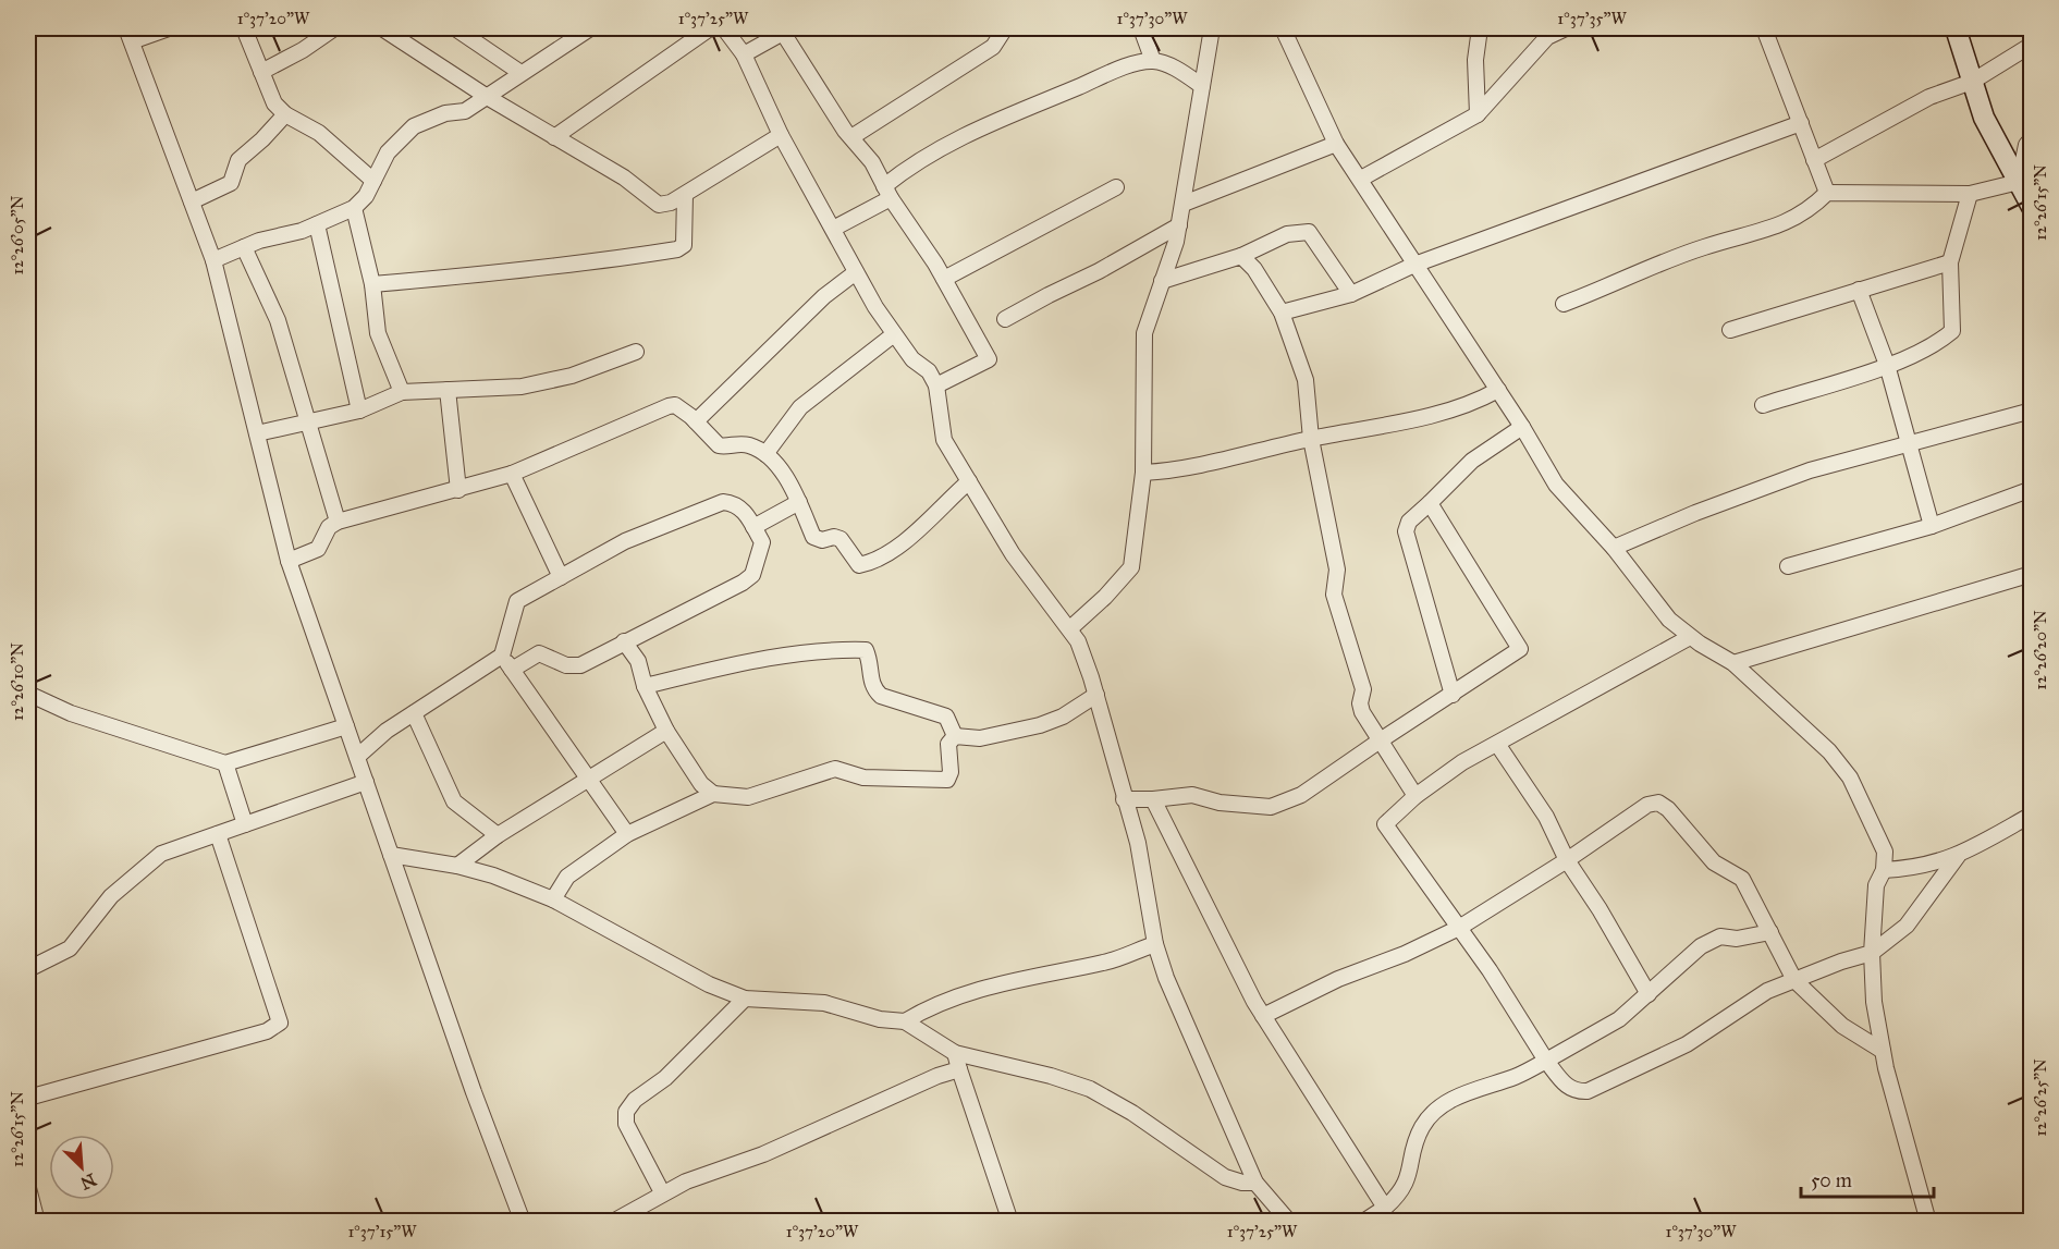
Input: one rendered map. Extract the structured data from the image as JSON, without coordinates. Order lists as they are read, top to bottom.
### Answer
{
  "scale_bar": "50 m",
  "north": "bottom right",
  "coordinates": [
    "1°37'20\"W",
    "1°37'25\"W",
    "1°37'30\"W",
    "1°37'35\"W",
    "12°26'15\"N",
    "12°26'05\"N",
    "12°26'20\"N",
    "12°26'10\"N",
    "12°26'25\"N",
    "1°37'15\"W"
  ]
}
